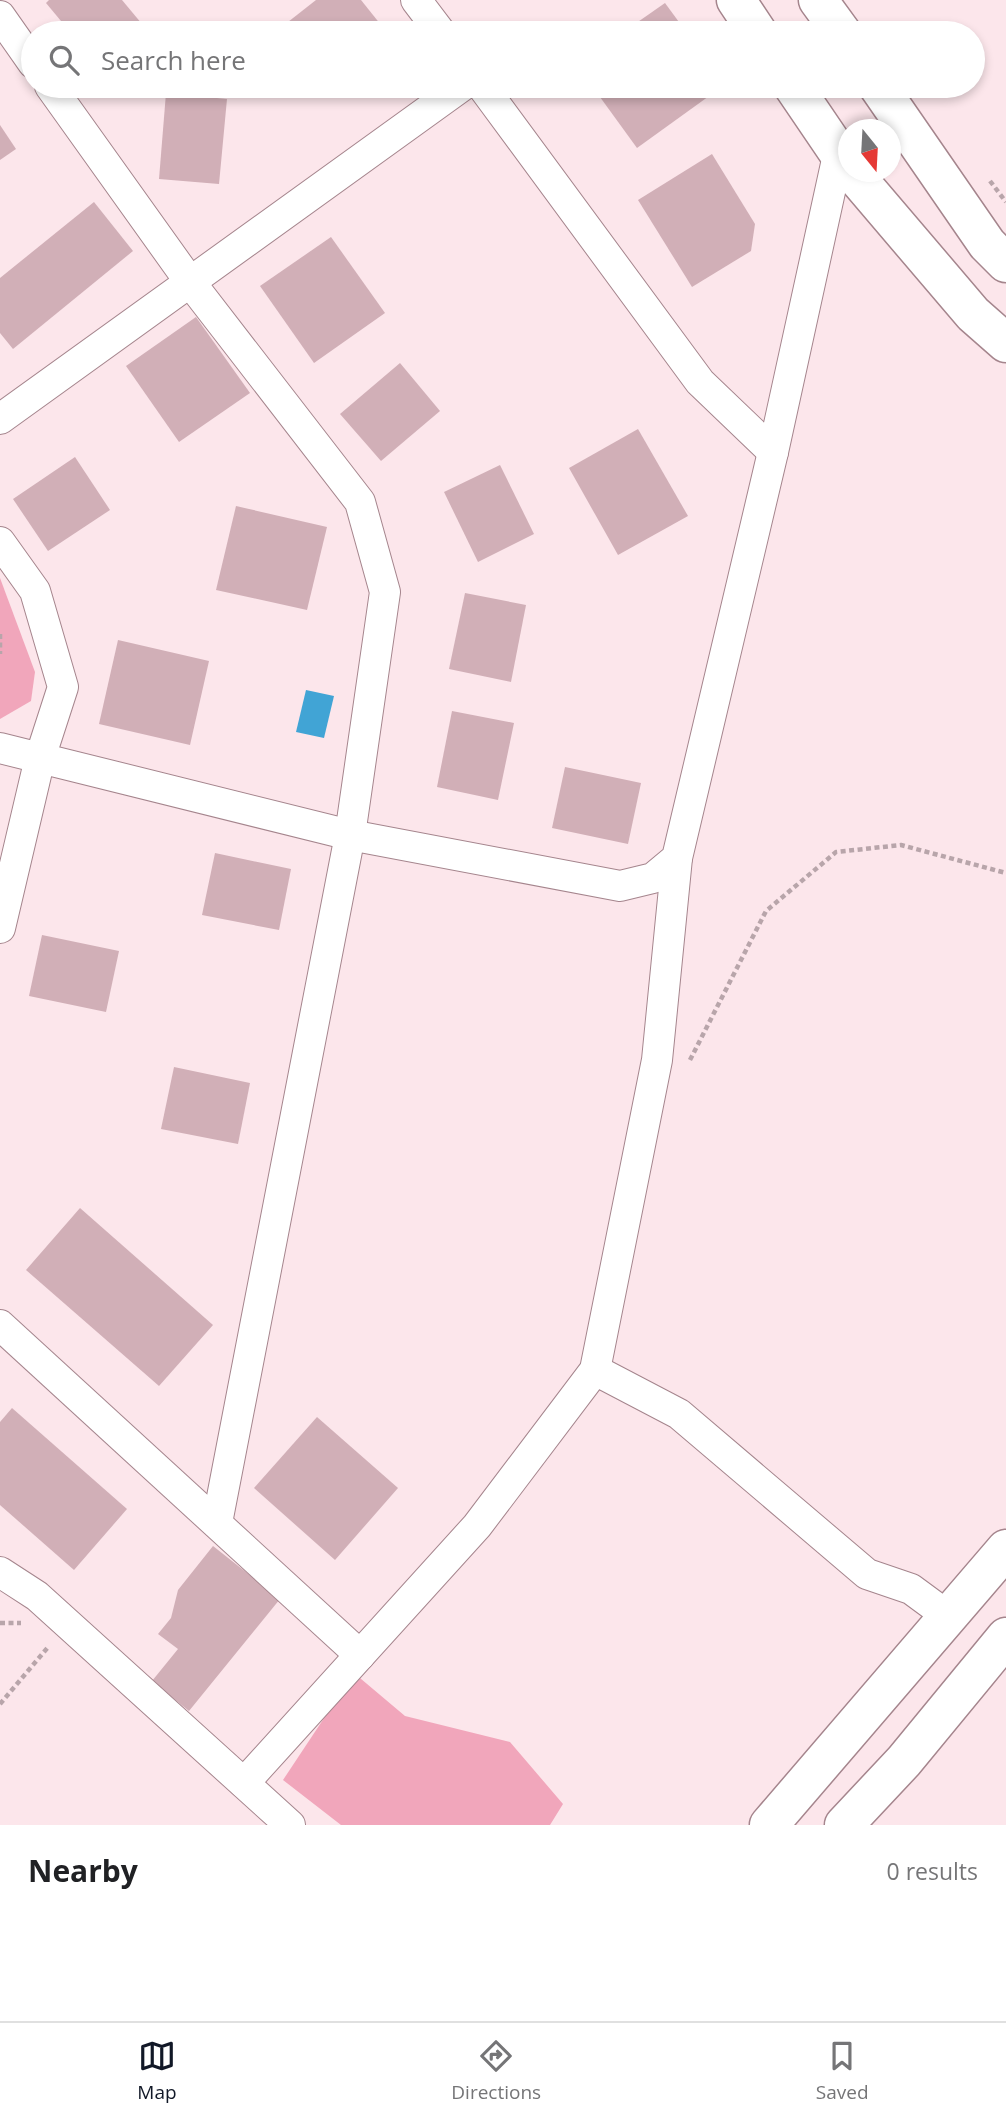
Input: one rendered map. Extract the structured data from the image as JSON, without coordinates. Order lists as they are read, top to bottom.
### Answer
{
  "north": "bottom",
  "page": {
    "search": "Search here",
    "heading": ["Nearby", "0 results"],
    "nav": ["Map", "Directions", "Saved"]
  }
}
